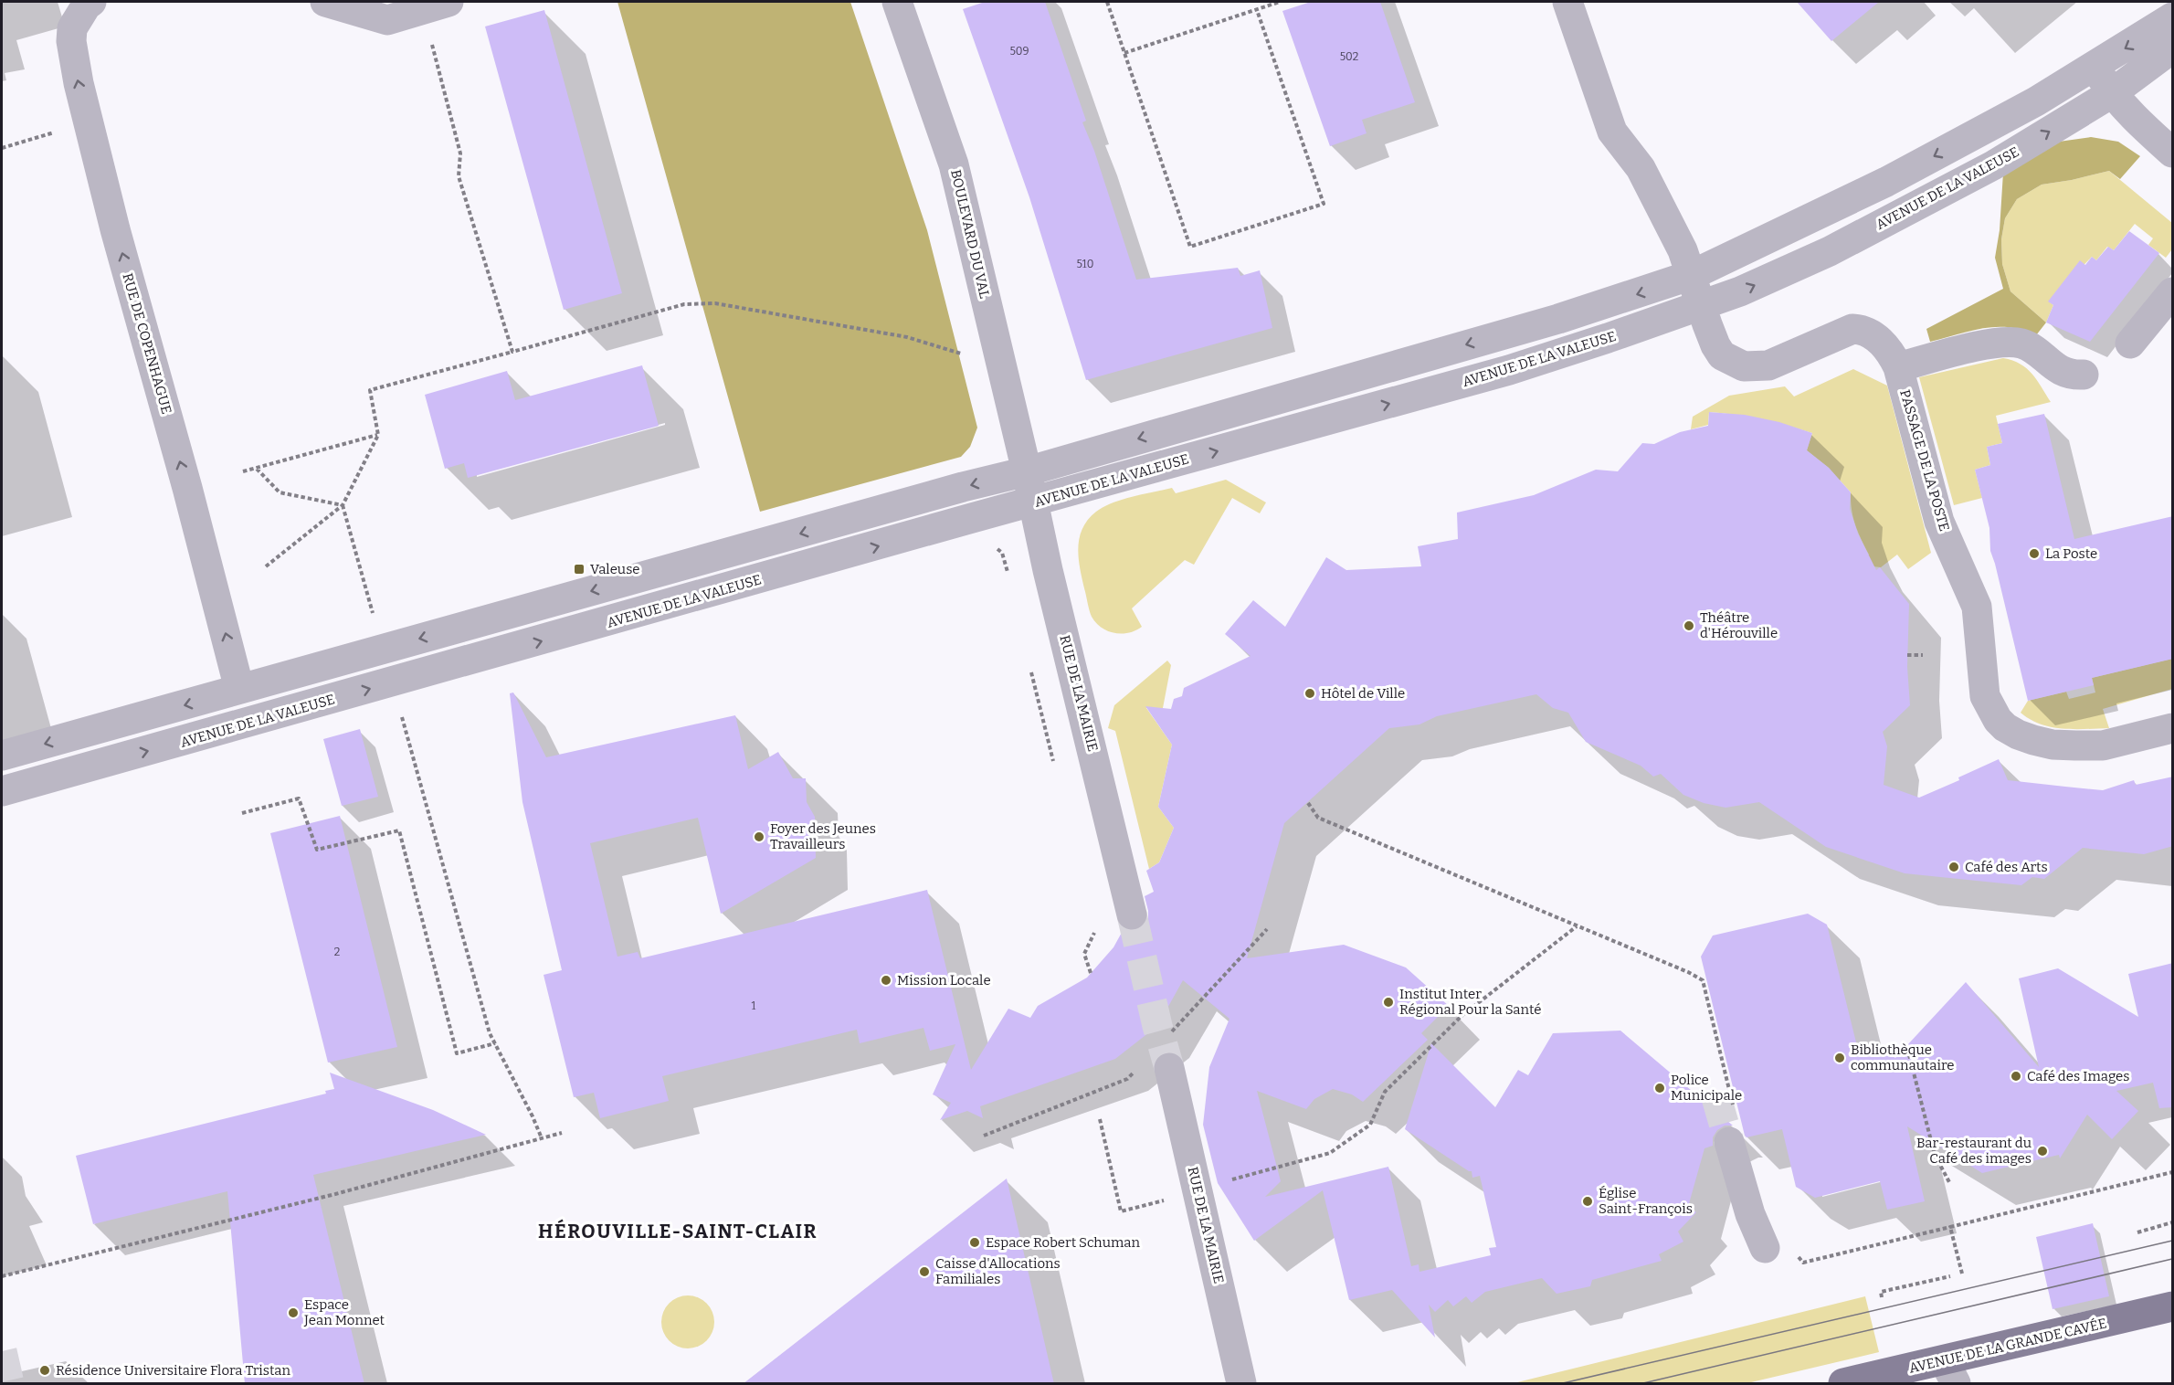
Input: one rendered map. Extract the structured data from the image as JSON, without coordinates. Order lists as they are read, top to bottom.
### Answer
{
  "streets": {
    "main road": ["AVENUE DE LA GRANDE CAVÉE"],
    "street": [
      "AVENUE DE LA VALEUSE",
      "BOULEVARD DU VAL",
      "RUE DE COPENHAGUE",
      "PASSAGE DE LA POSTE",
      "RUE DE LA MAIRIE"
    ]
  },
  "crossings": [
    ["AVENUE DE LA VALEUSE", "PASSAGE DE LA POSTE"],
    ["AVENUE DE LA VALEUSE", "RUE DE LA MAIRIE"],
    ["BOULEVARD DU VAL", "RUE DE LA MAIRIE"]
  ],
  "one_way": ["RUE DE COPENHAGUE"],
  "districts": ["HÉROUVILLE-SAINT-CLAIR"],
  "places": {
    "other": [
      "La Poste",
      "Théâtre d'Hérouville",
      "Hôtel de Ville",
      "Foyer des Jeunes Travailleurs",
      "Café des Arts",
      "Mission Locale",
      "Institut Inter Régional Pour la Santé",
      "Bibliothèque communautaire",
      "Café des Images",
      "Police Municipale",
      "Bar-restaurant du Café des images",
      "Église Saint-François",
      "Espace Robert Schuman",
      "Caisse d'Allocations Familiales",
      "Espace Jean Monnet",
      "Résidence Universitaire Flora Tristan"
    ],
    "transit": ["Valeuse"]
  },
  "house_numbers": [
    "509",
    "502",
    "510",
    "2",
    "1"
  ]
}
